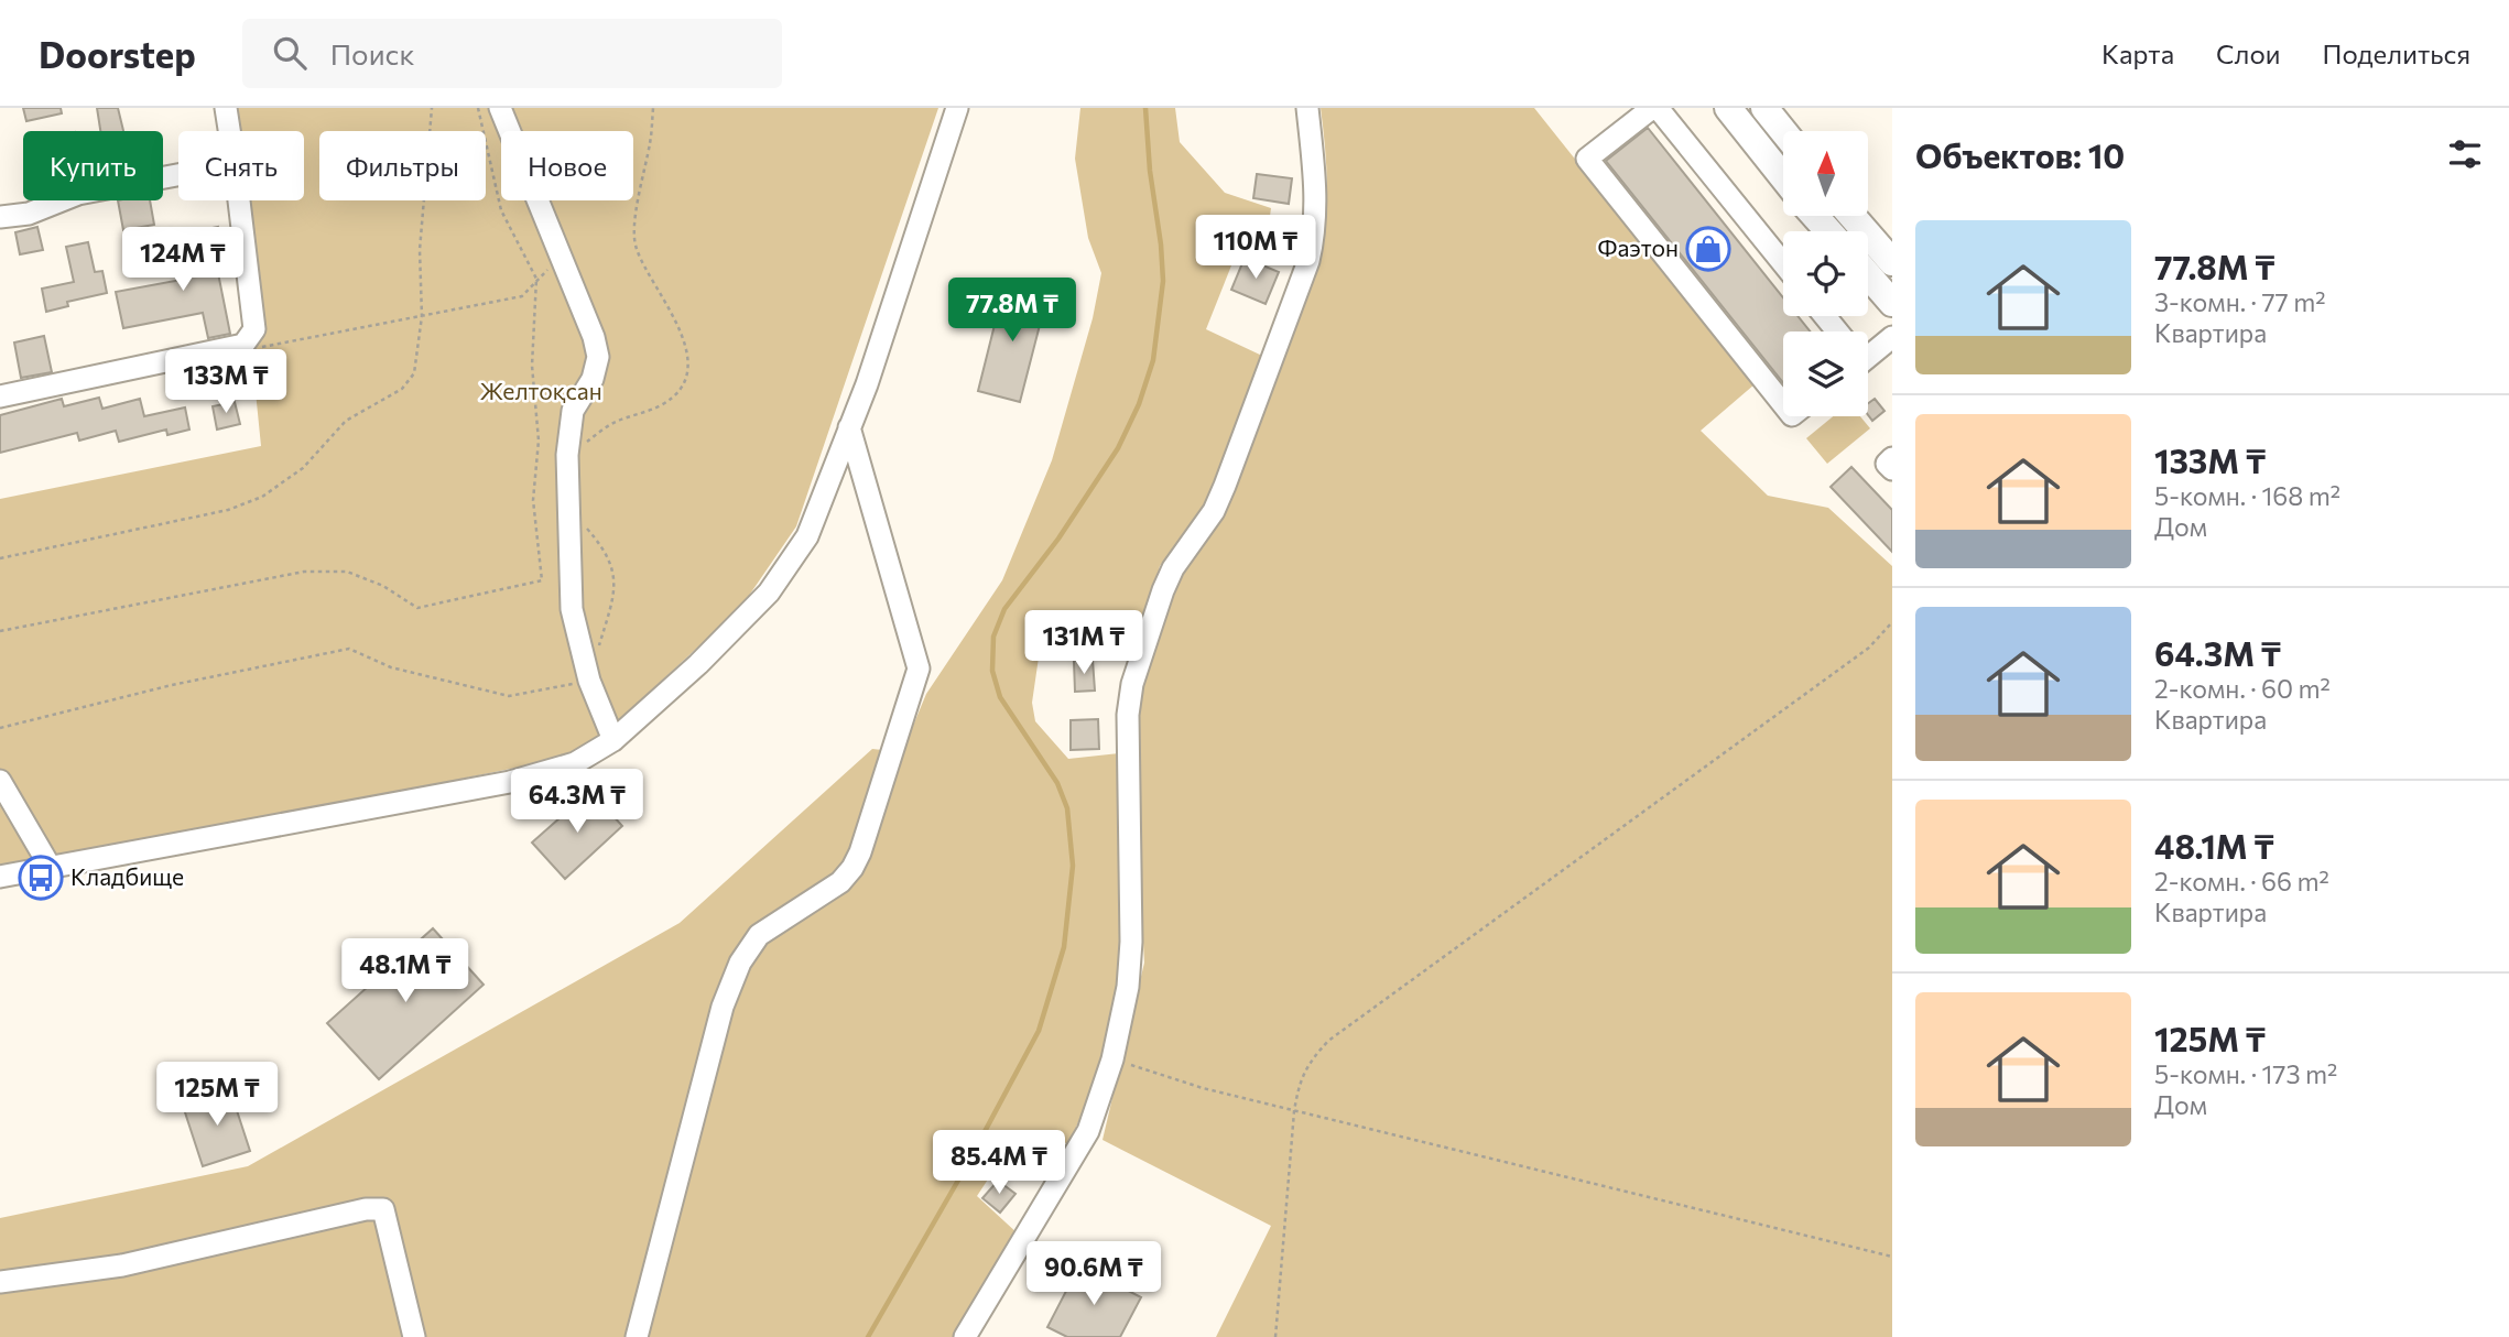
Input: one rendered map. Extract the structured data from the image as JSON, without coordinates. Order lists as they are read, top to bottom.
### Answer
{
  "parks": ["Желтоқсан"],
  "places": {
    "shop": ["Фаэтон"],
    "bus stop": ["Кладбище"]
  },
  "north": "top",
  "page": {
    "header": "Doorstep",
    "search": "Поиск",
    "nav": ["Карта", "Слои", "Поделиться"],
    "heading": "Объектов: 10",
    "chip": [
      "Купить",
      "Снять",
      "Фильтры",
      "Новое"
    ],
    "list": [
      {
        "name": "77.8M ₸",
        "note": "3-комн. · 77 m² · Квартира"
      },
      {
        "name": "133M ₸",
        "note": "5-комн. · 168 m² · Дом"
      },
      {
        "name": "64.3M ₸",
        "note": "2-комн. · 60 m² · Квартира"
      },
      {
        "name": "48.1M ₸",
        "note": "2-комн. · 66 m² · Квартира"
      },
      {
        "name": "125M ₸",
        "note": "5-комн. · 173 m² · Дом"
      }
    ],
    "price": [
      "110M ₸",
      "124M ₸",
      "77.8M ₸",
      "133M ₸",
      "131M ₸",
      "64.3M ₸",
      "48.1M ₸",
      "125M ₸",
      "85.4M ₸",
      "90.6M ₸"
    ]
  }
}
